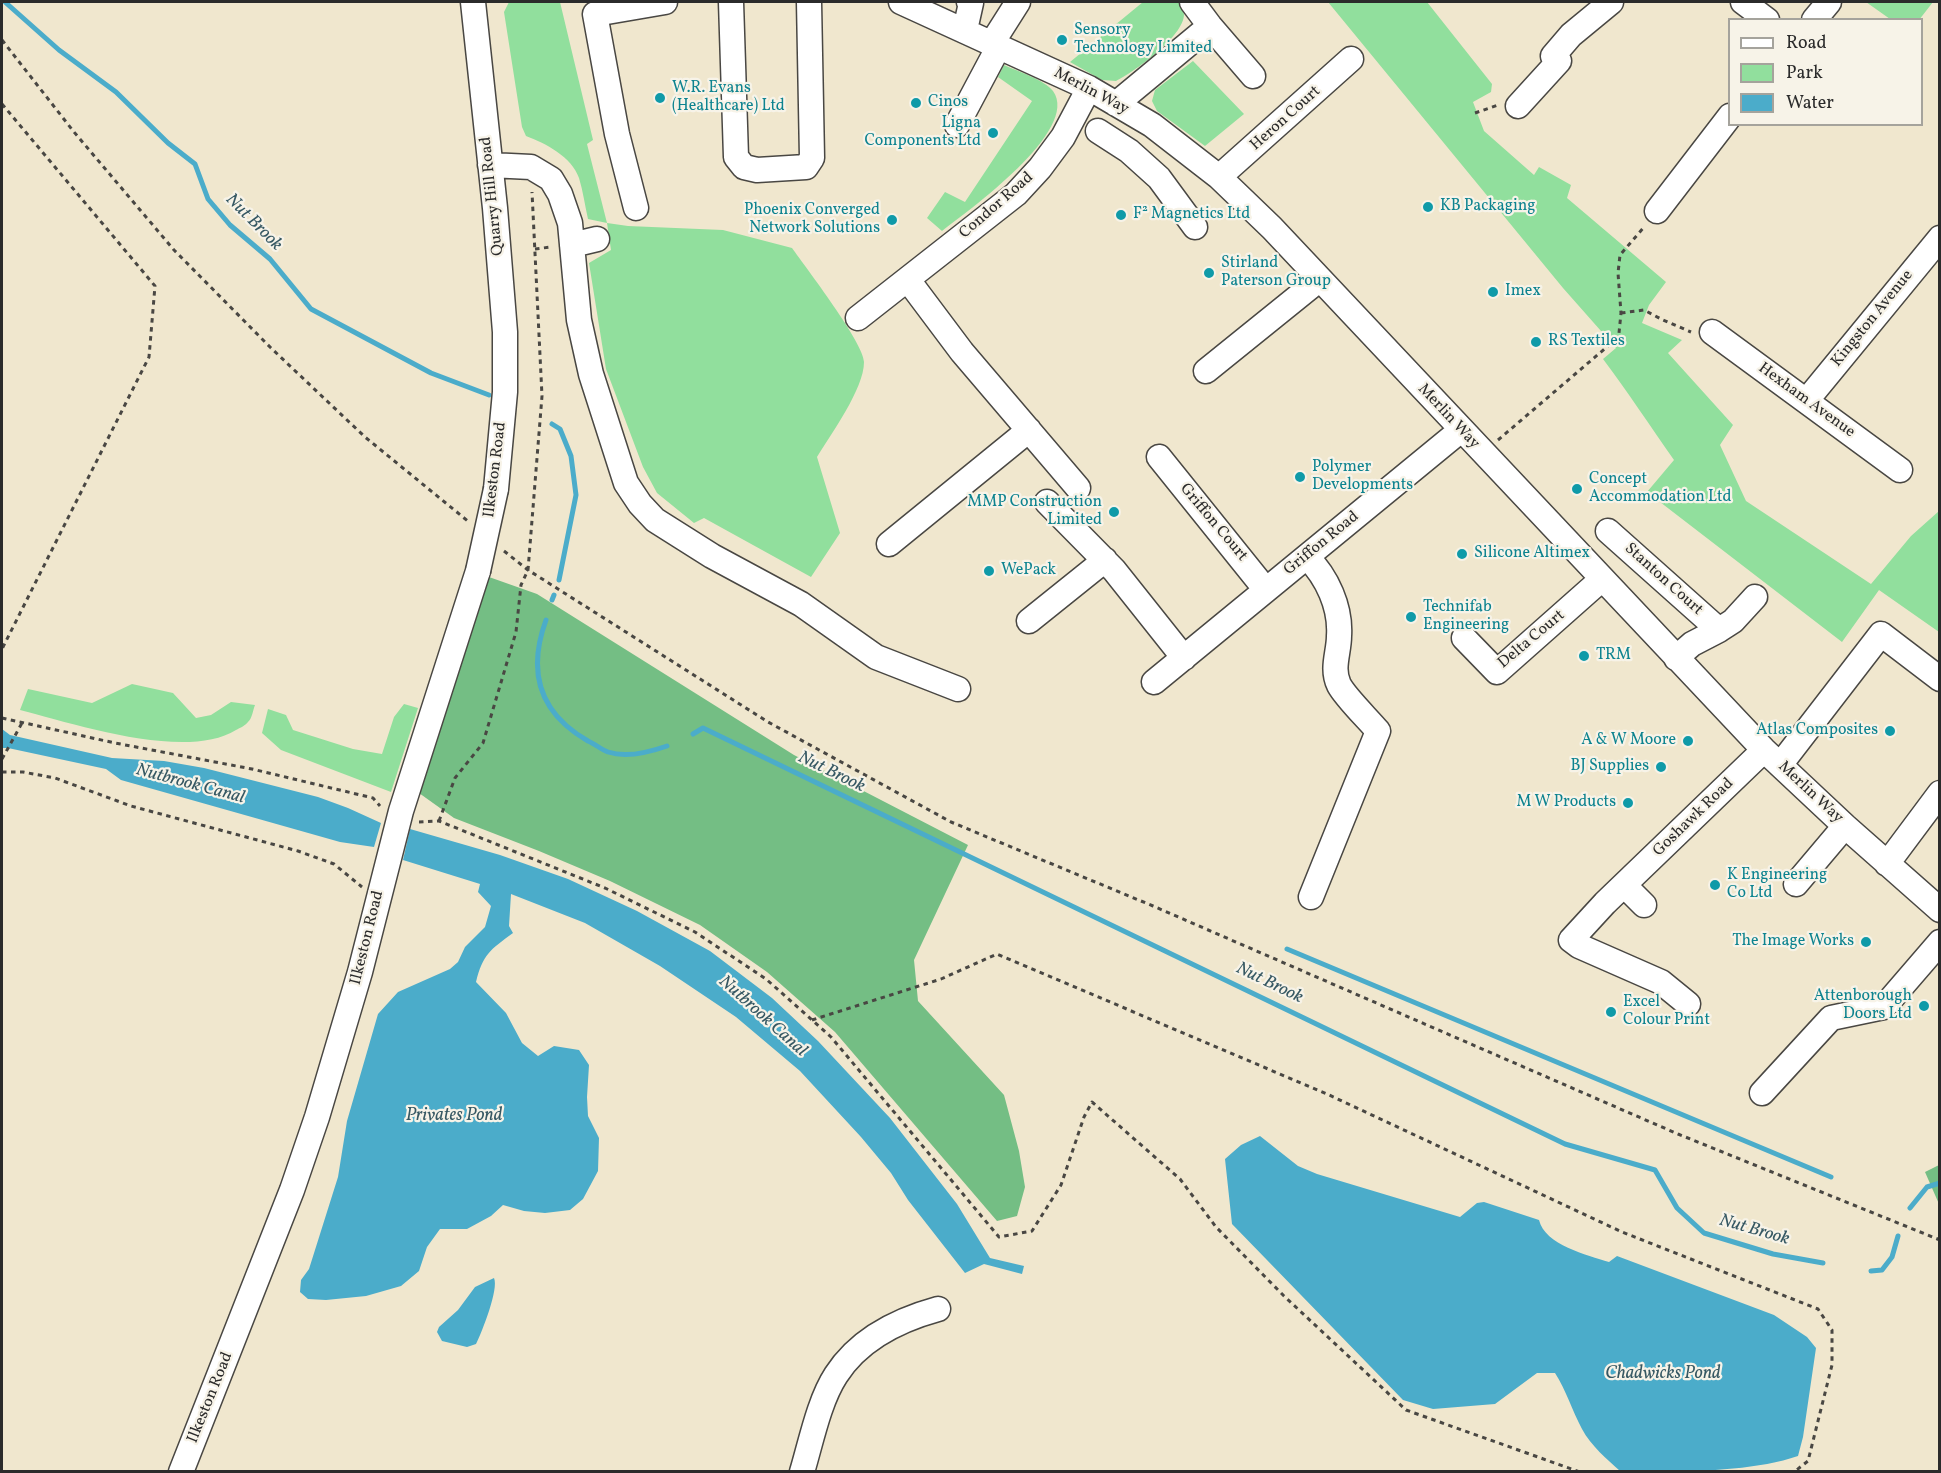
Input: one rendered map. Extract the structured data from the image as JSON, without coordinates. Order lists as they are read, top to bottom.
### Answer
{
  "streets": {
    "street": [
      "Merlin Way",
      "Heron Court",
      "Quarry Hill Road",
      "Condor Road",
      "Kingston Avenue",
      "Hexham Avenue",
      "Ilkeston Road",
      "Griffon Court",
      "Griffon Road",
      "Stanton Court",
      "Delta Court",
      "Goshawk Road"
    ]
  },
  "crossings": [
    ["Merlin Way", "Heron Court"],
    ["Merlin Way", "Condor Road"],
    ["Merlin Way", "Griffon Road"],
    ["Merlin Way", "Stanton Court"],
    ["Merlin Way", "Delta Court"],
    ["Merlin Way", "Goshawk Road"],
    ["Quarry Hill Road", "Ilkeston Road"],
    ["Kingston Avenue", "Hexham Avenue"],
    ["Griffon Court", "Griffon Road"]
  ],
  "water": [
    "Nut Brook",
    "Nutbrook Canal",
    "Privates Pond",
    "Chadwicks Pond"
  ],
  "places": [
    "Sensory Technology Limited",
    "W.R. Evans (Healthcare) Ltd",
    "Cinos",
    "Ligna Components Ltd",
    "KB Packaging",
    "F² Magnetics Ltd",
    "Phoenix Converged Network Solutions",
    "Stirland Paterson Group",
    "Imex",
    "RS Textiles",
    "Polymer Developments",
    "Concept Accommodation Ltd",
    "MMP Construction Limited",
    "Silicone Altimex",
    "WePack",
    "Technifab Engineering",
    "TRM",
    "Atlas Composites",
    "A & W Moore",
    "BJ Supplies",
    "M W Products",
    "K Engineering Co Ltd",
    "The Image Works",
    "Attenborough Doors Ltd",
    "Excel Colour Print"
  ],
  "legend": ["Road", "Park", "Water"]
}
